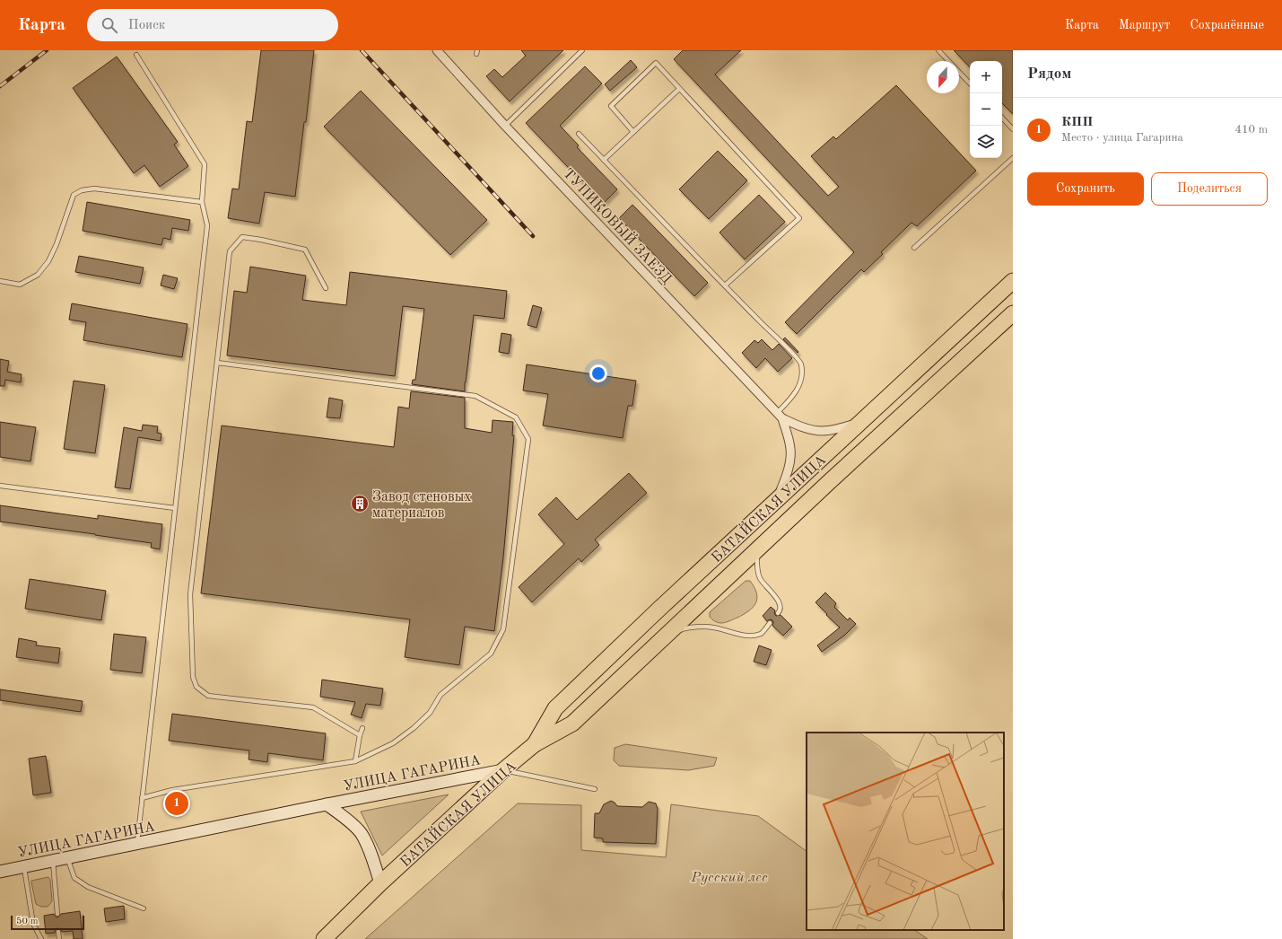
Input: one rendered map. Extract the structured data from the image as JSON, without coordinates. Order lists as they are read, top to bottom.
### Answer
{
  "streets": {
    "highway": ["БАТАЙСКАЯ УЛИЦА"],
    "main road": ["УЛИЦА ГАГАРИНА"],
    "street": ["ТУПИКОВЫЙ ЗАЕЗД"]
  },
  "crossings": [
    ["БАТАЙСКАЯ УЛИЦА", "УЛИЦА ГАГАРИНА"]
  ],
  "parks": ["Русский лес"],
  "places": {
    "building": ["Завод стеновых материалов"]
  },
  "scale_bar": "50 m",
  "north": "bottom",
  "page": {
    "header": "Карта",
    "search": "Поиск",
    "nav": ["Карта", "Маршрут", "Сохранённые"],
    "heading": "Рядом",
    "map_buttons": ["+", "−"],
    "list": [
      {
        "mark": "1",
        "name": "КПП",
        "note": "Место · улица Гагарина",
        "value": "410 m"
      }
    ],
    "buttons": ["Сохранить", "Поделиться"],
    "pins": "1",
    "scale": "50 m"
  }
}
